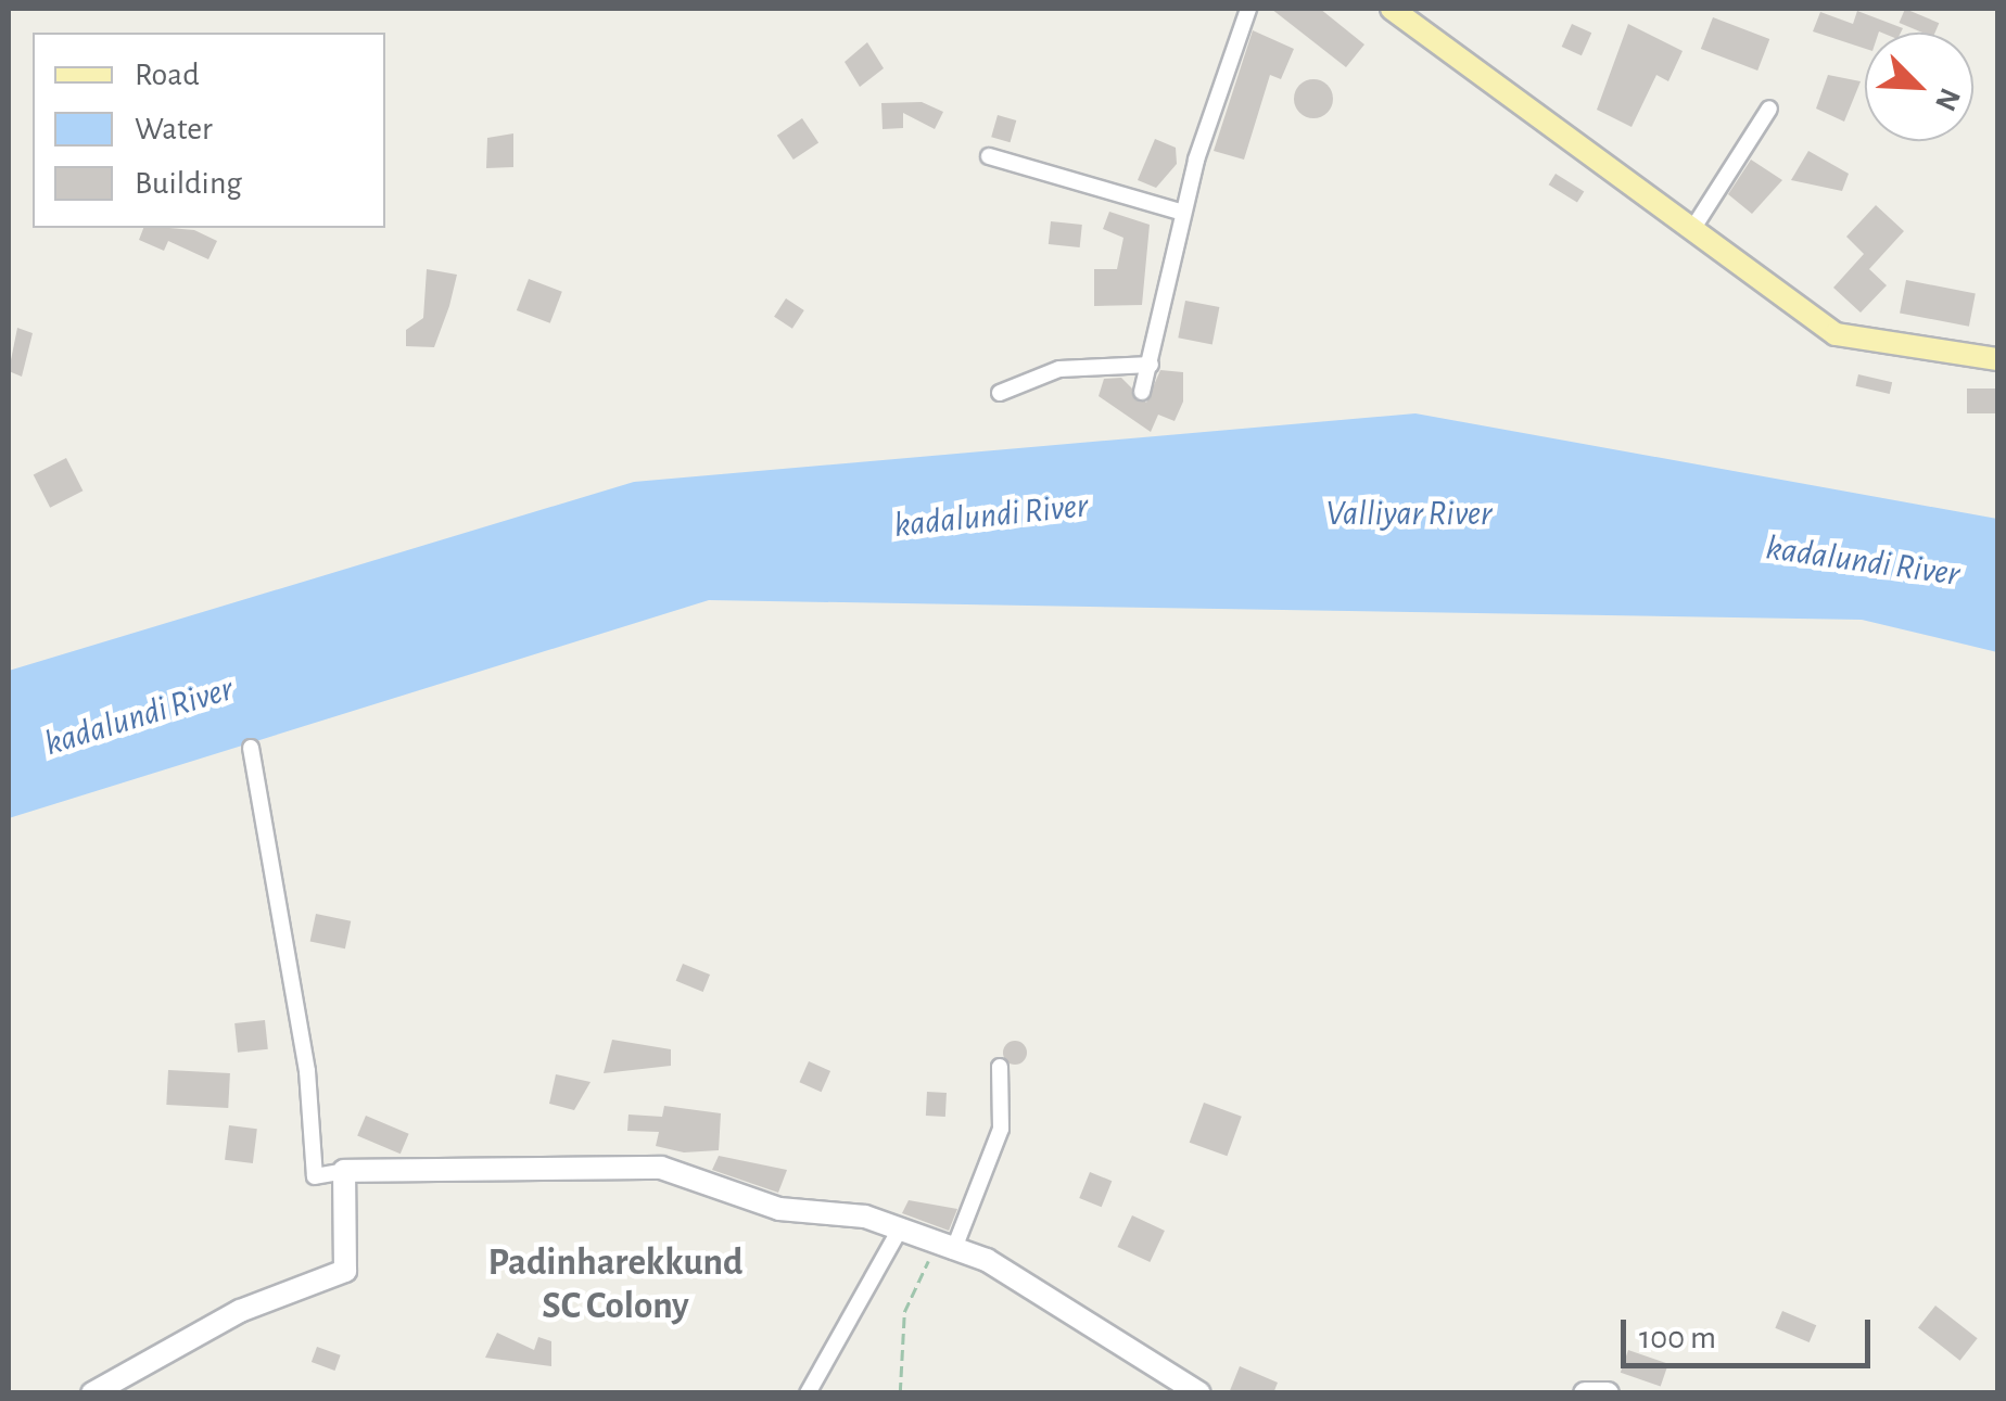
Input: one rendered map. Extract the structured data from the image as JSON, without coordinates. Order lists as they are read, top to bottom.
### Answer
{
  "districts": ["Padinharekkund SC Colony"],
  "water": ["Valliyar River", "kadalundi River"],
  "legend": ["Road", "Water", "Building"],
  "scale_bar": "100 m",
  "north": "bottom right"
}
